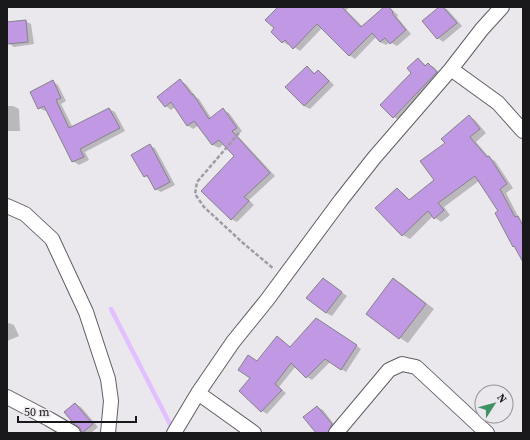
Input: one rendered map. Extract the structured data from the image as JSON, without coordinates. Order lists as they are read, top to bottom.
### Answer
{
  "scale_bar": "50 m",
  "north": "top right"
}
